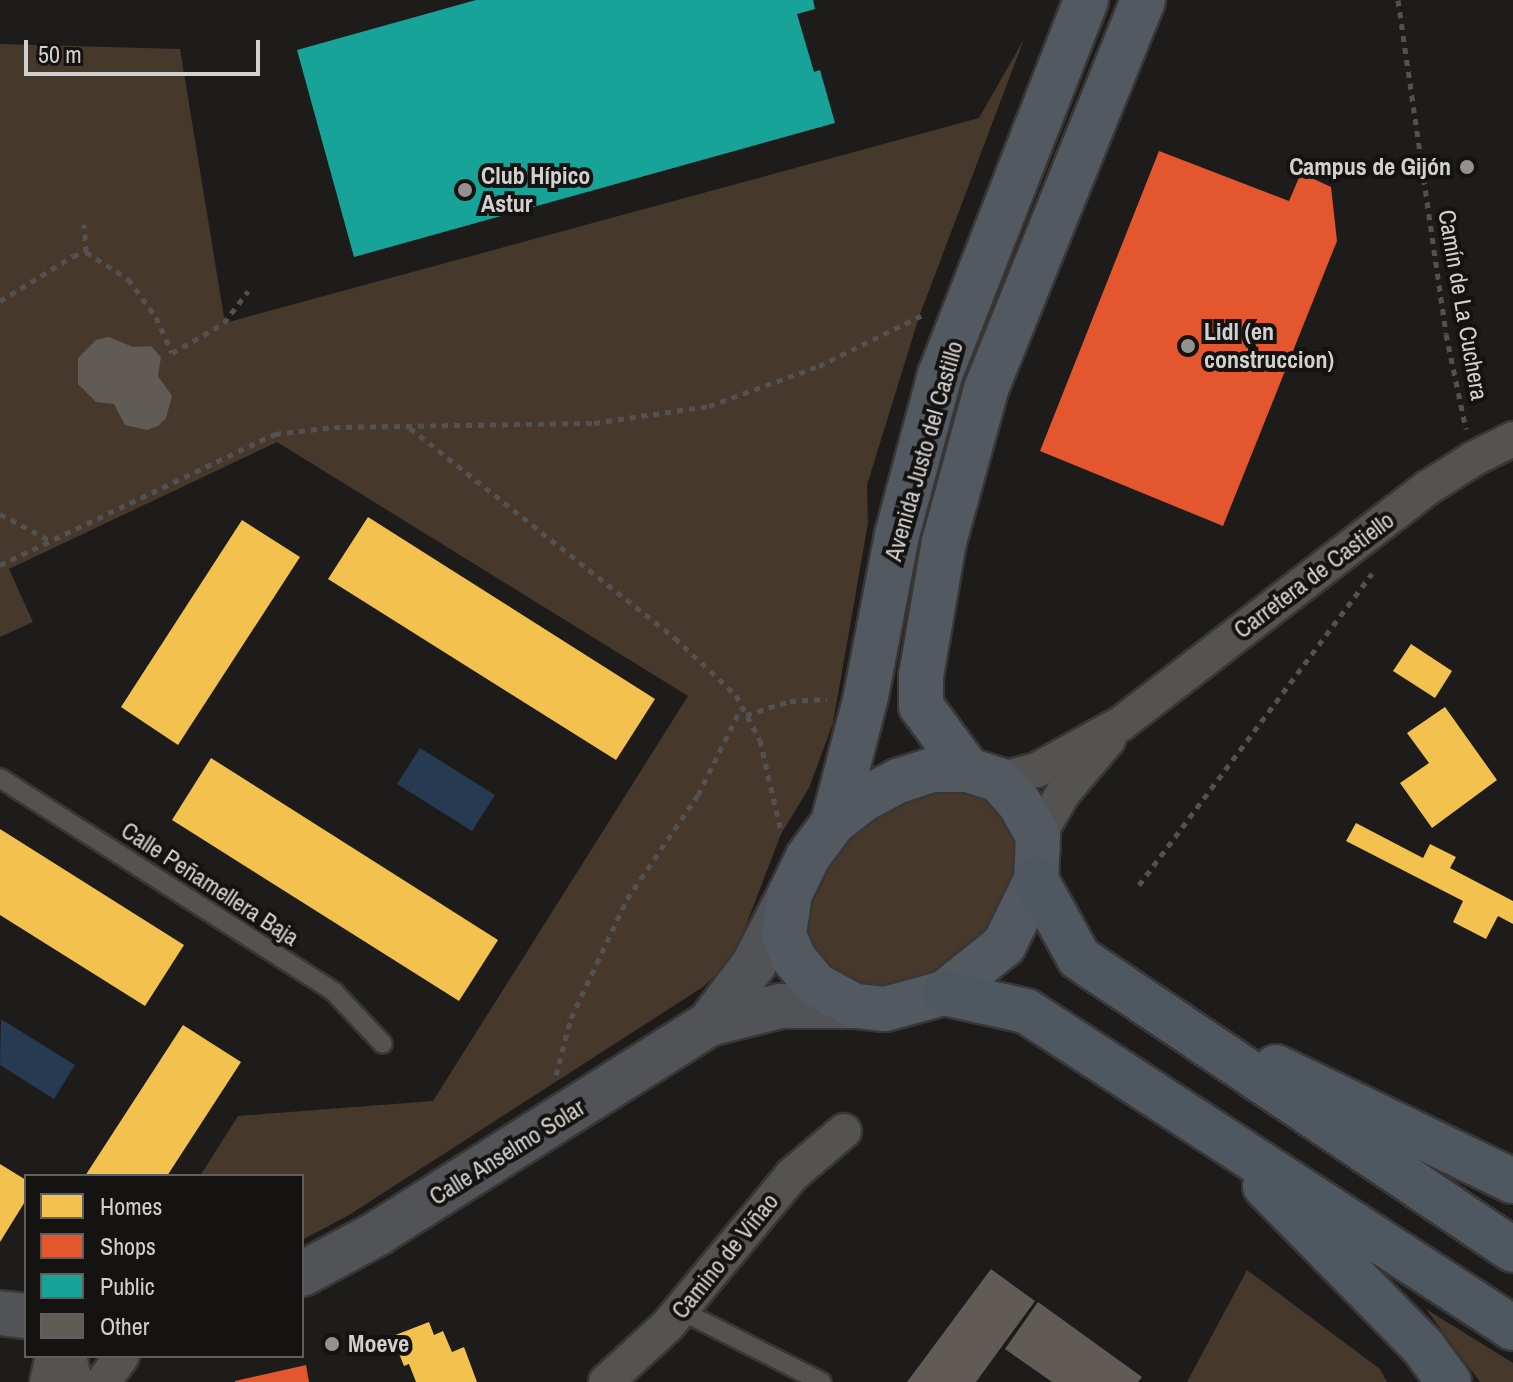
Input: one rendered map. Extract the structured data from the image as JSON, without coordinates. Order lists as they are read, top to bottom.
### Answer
{
  "streets": {
    "main road": ["Avenida Justo del Castillo", "Calle Anselmo Solar"],
    "street": ["Carretera de Castiello", "Camino de Viñao"],
    "lane": ["Calle Peñamellera Baja"],
    "path": ["Camín de La Cuchera"]
  },
  "crossings": [
    ["Avenida Justo del Castillo", "Carretera de Castiello"],
    ["Avenida Justo del Castillo", "Calle Anselmo Solar"],
    ["Carretera de Castiello", "Calle Anselmo Solar"]
  ],
  "places": [
    "Campus de Gijón",
    "Club Hípico Astur",
    "Lidl (en construccion)",
    "Moeve"
  ],
  "legend": [
    "Homes",
    "Shops",
    "Public",
    "Other"
  ],
  "scale_bar": "50 m"
}
